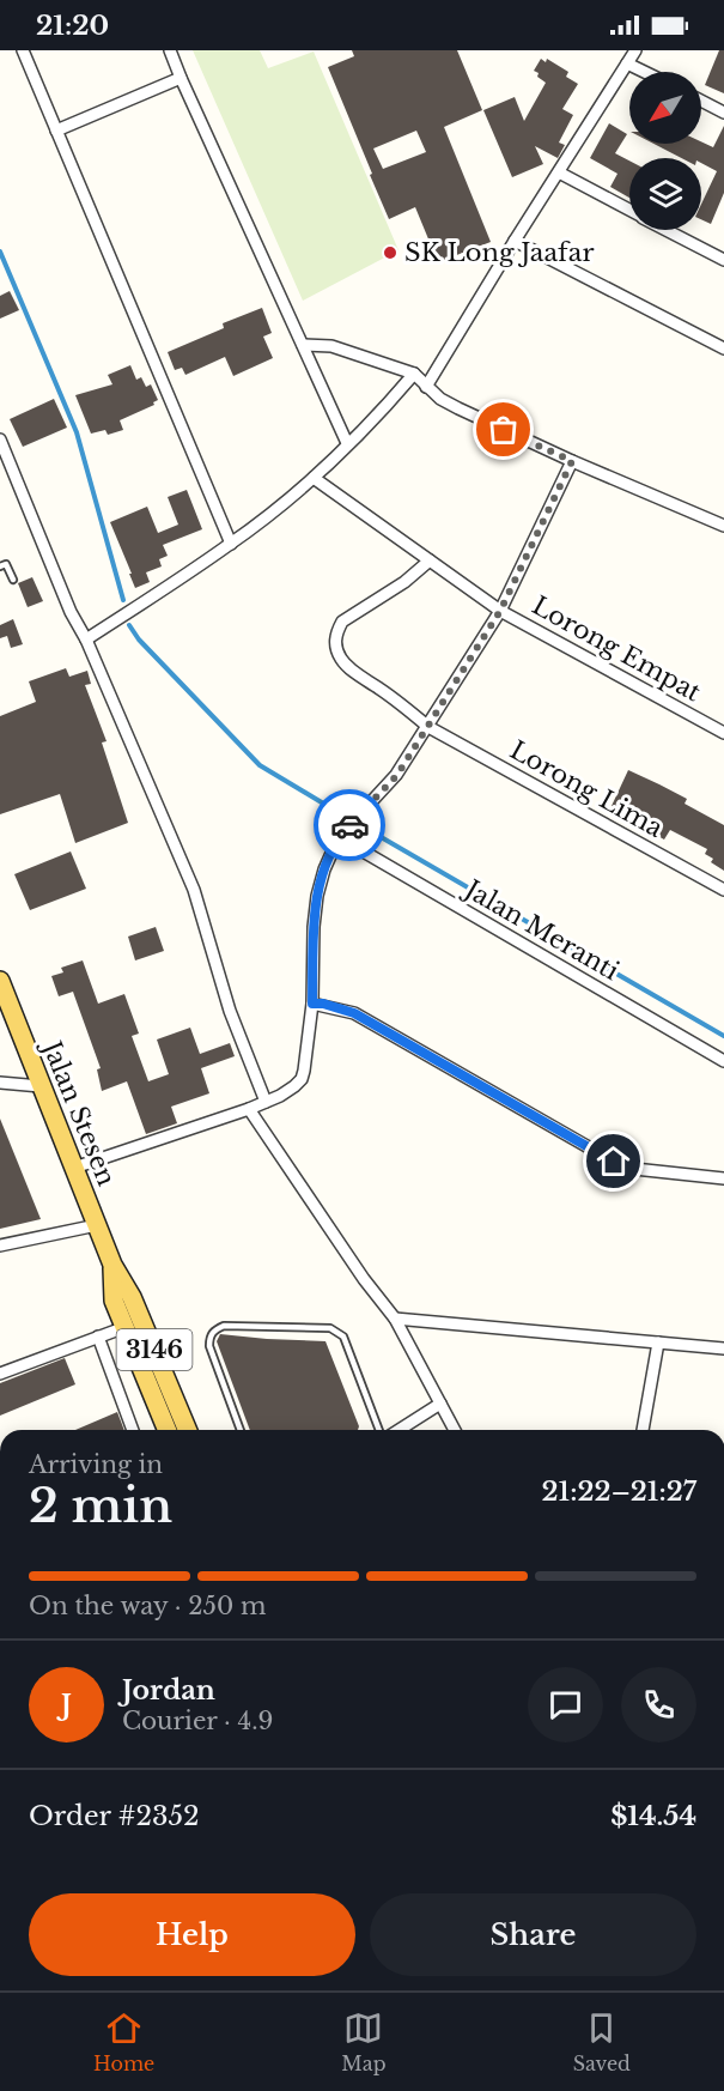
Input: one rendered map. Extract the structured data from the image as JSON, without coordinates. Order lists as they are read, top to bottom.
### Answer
{
  "streets": {
    "main road": ["Jalan Stesen", "3146"],
    "street": ["Lorong Empat", "Lorong Lima", "Jalan Meranti"]
  },
  "crossings": [
    ["Lorong Empat", "Lorong Lima"],
    ["Jalan Stesen", "3146"]
  ],
  "places": ["SK Long Jaafar"],
  "north": "bottom left",
  "page": {
    "status": "21:20",
    "heading": ["2 min", "Arriving in", "21:22–21:27"],
    "panel": [
      "Jordan",
      "Courier · 4.9",
      "Order #2352",
      "$14.54"
    ],
    "bar": "On the way · 250 m",
    "round": "J",
    "buttons": ["Help", "Share"],
    "tabs": ["Home", "Map", "Saved"]
  }
}
